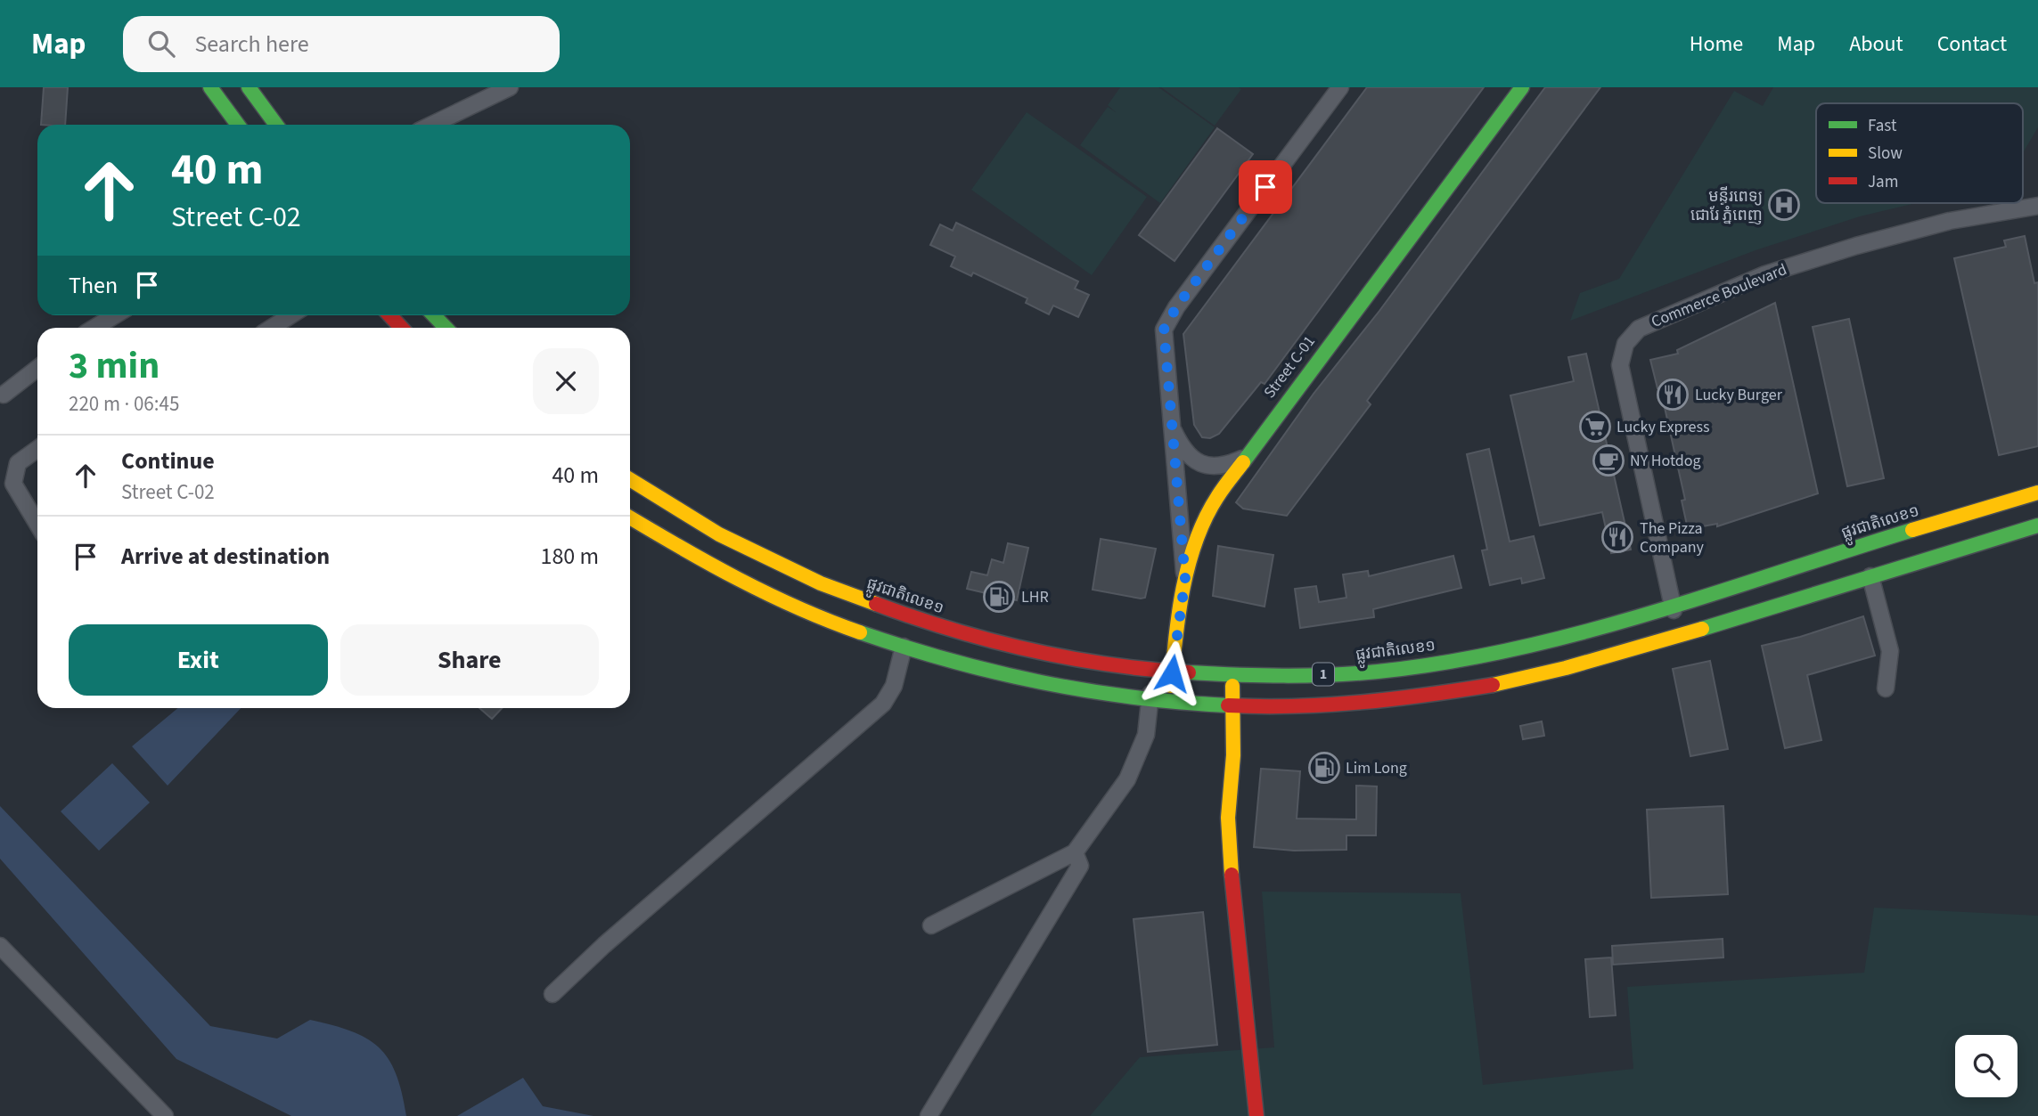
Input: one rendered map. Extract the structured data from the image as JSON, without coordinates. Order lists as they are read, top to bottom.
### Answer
{
  "streets": {
    "main road": ["Street C-01", "ផ្លូវជាតិលេខ១", "1"],
    "street": ["Commerce Boulevard"]
  },
  "crossings": [
    ["Commerce Boulevard", "ផ្លូវជាតិលេខ១"],
    ["Commerce Boulevard", "1"],
    ["Street C-01", "ផ្លូវជាតិលេខ១"],
    ["Street C-01", "1"]
  ],
  "places": {
    "hospital": ["មន្ទីរពេទ្យ ជោរែ ភ្នំពេញ"],
    "restaurant": ["Lucky Burger", "The Pizza Company"],
    "supermarket": ["Lucky Express"],
    "cafe": ["NY Hotdog"],
    "fuel station": ["LHR", "Lim Long"]
  },
  "legend": ["Fast", "Slow", "Jam"],
  "page": {
    "header": "Map",
    "search": "Search here",
    "nav": [
      "Home",
      "Map",
      "About",
      "Contact"
    ],
    "turn": ["40 m", "Street C-02"],
    "then": "Then",
    "heading": ["3 min", "220 m · 06:45"],
    "list": [
      {
        "name": "Continue",
        "note": "Street C-02",
        "value": "40 m"
      },
      {
        "name": "Arrive at destination",
        "value": "180 m"
      }
    ],
    "buttons": ["Exit", "Share"]
  }
}
